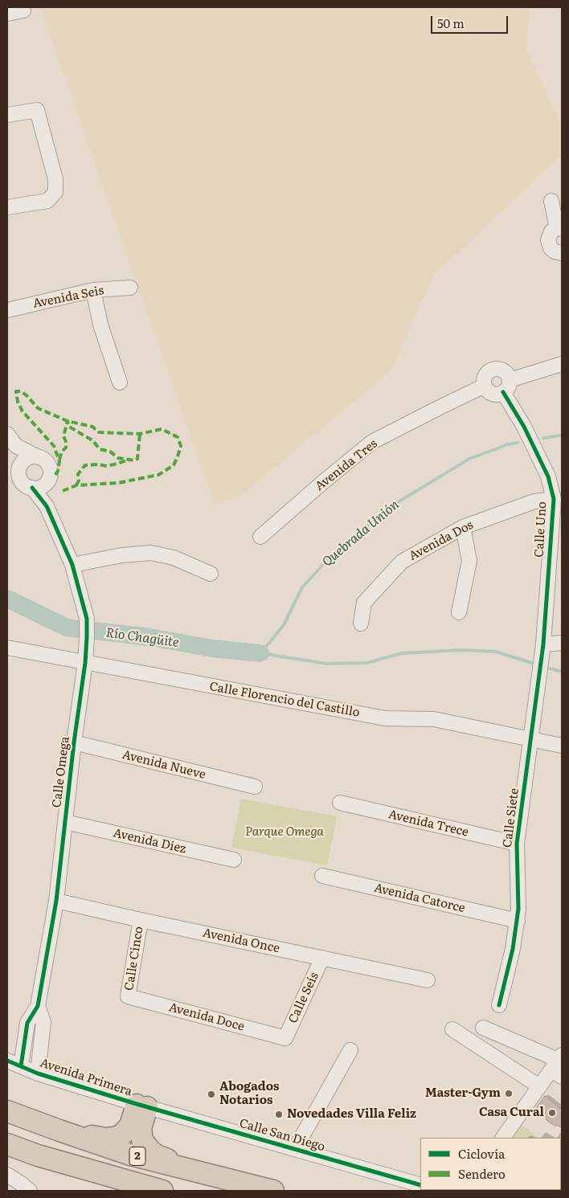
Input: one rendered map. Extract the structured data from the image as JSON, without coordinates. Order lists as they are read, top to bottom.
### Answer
{
  "streets": {
    "highway": ["2"],
    "street": [
      "Avenida Seis",
      "Avenida Tres",
      "Calle Uno",
      "Avenida Dos",
      "Calle Florencio del Castillo",
      "Avenida Nueve",
      "Calle Omega",
      "Calle Siete",
      "Avenida Trece",
      "Avenida Diez",
      "Avenida Catorce",
      "Avenida Once",
      "Calle Cinco",
      "Calle Seís",
      "Avenida Doce",
      "Avenida Primera",
      "Calle San Diego"
    ]
  },
  "crossings": [
    ["Avenida Tres", "Calle Uno"],
    ["Calle Uno", "Avenida Dos"],
    ["Calle Uno", "Calle Siete"],
    ["Calle Florencio del Castillo", "Calle Omega"],
    ["Calle Florencio del Castillo", "Calle Siete"],
    ["Avenida Nueve", "Calle Omega"],
    ["Calle Omega", "Avenida Diez"],
    ["Calle Omega", "Avenida Once"],
    ["Calle Omega", "Avenida Primera"],
    ["Calle Siete", "Avenida Trece"],
    ["Calle Siete", "Avenida Catorce"],
    ["Avenida Once", "Calle Cinco"],
    ["Avenida Once", "Calle Seís"],
    ["Calle Cinco", "Avenida Doce"],
    ["Calle Seís", "Avenida Doce"],
    ["Avenida Primera", "Calle San Diego"]
  ],
  "water": ["Quebrada Unión", "Río Chagüite"],
  "parks": ["Parque Omega"],
  "places": [
    "Master-Gym",
    "Abogados Notarios",
    "Casa Cural",
    "Novedades Villa Feliz"
  ],
  "legend": ["Ciclovía", "Sendero"],
  "scale_bar": "50 m"
}
